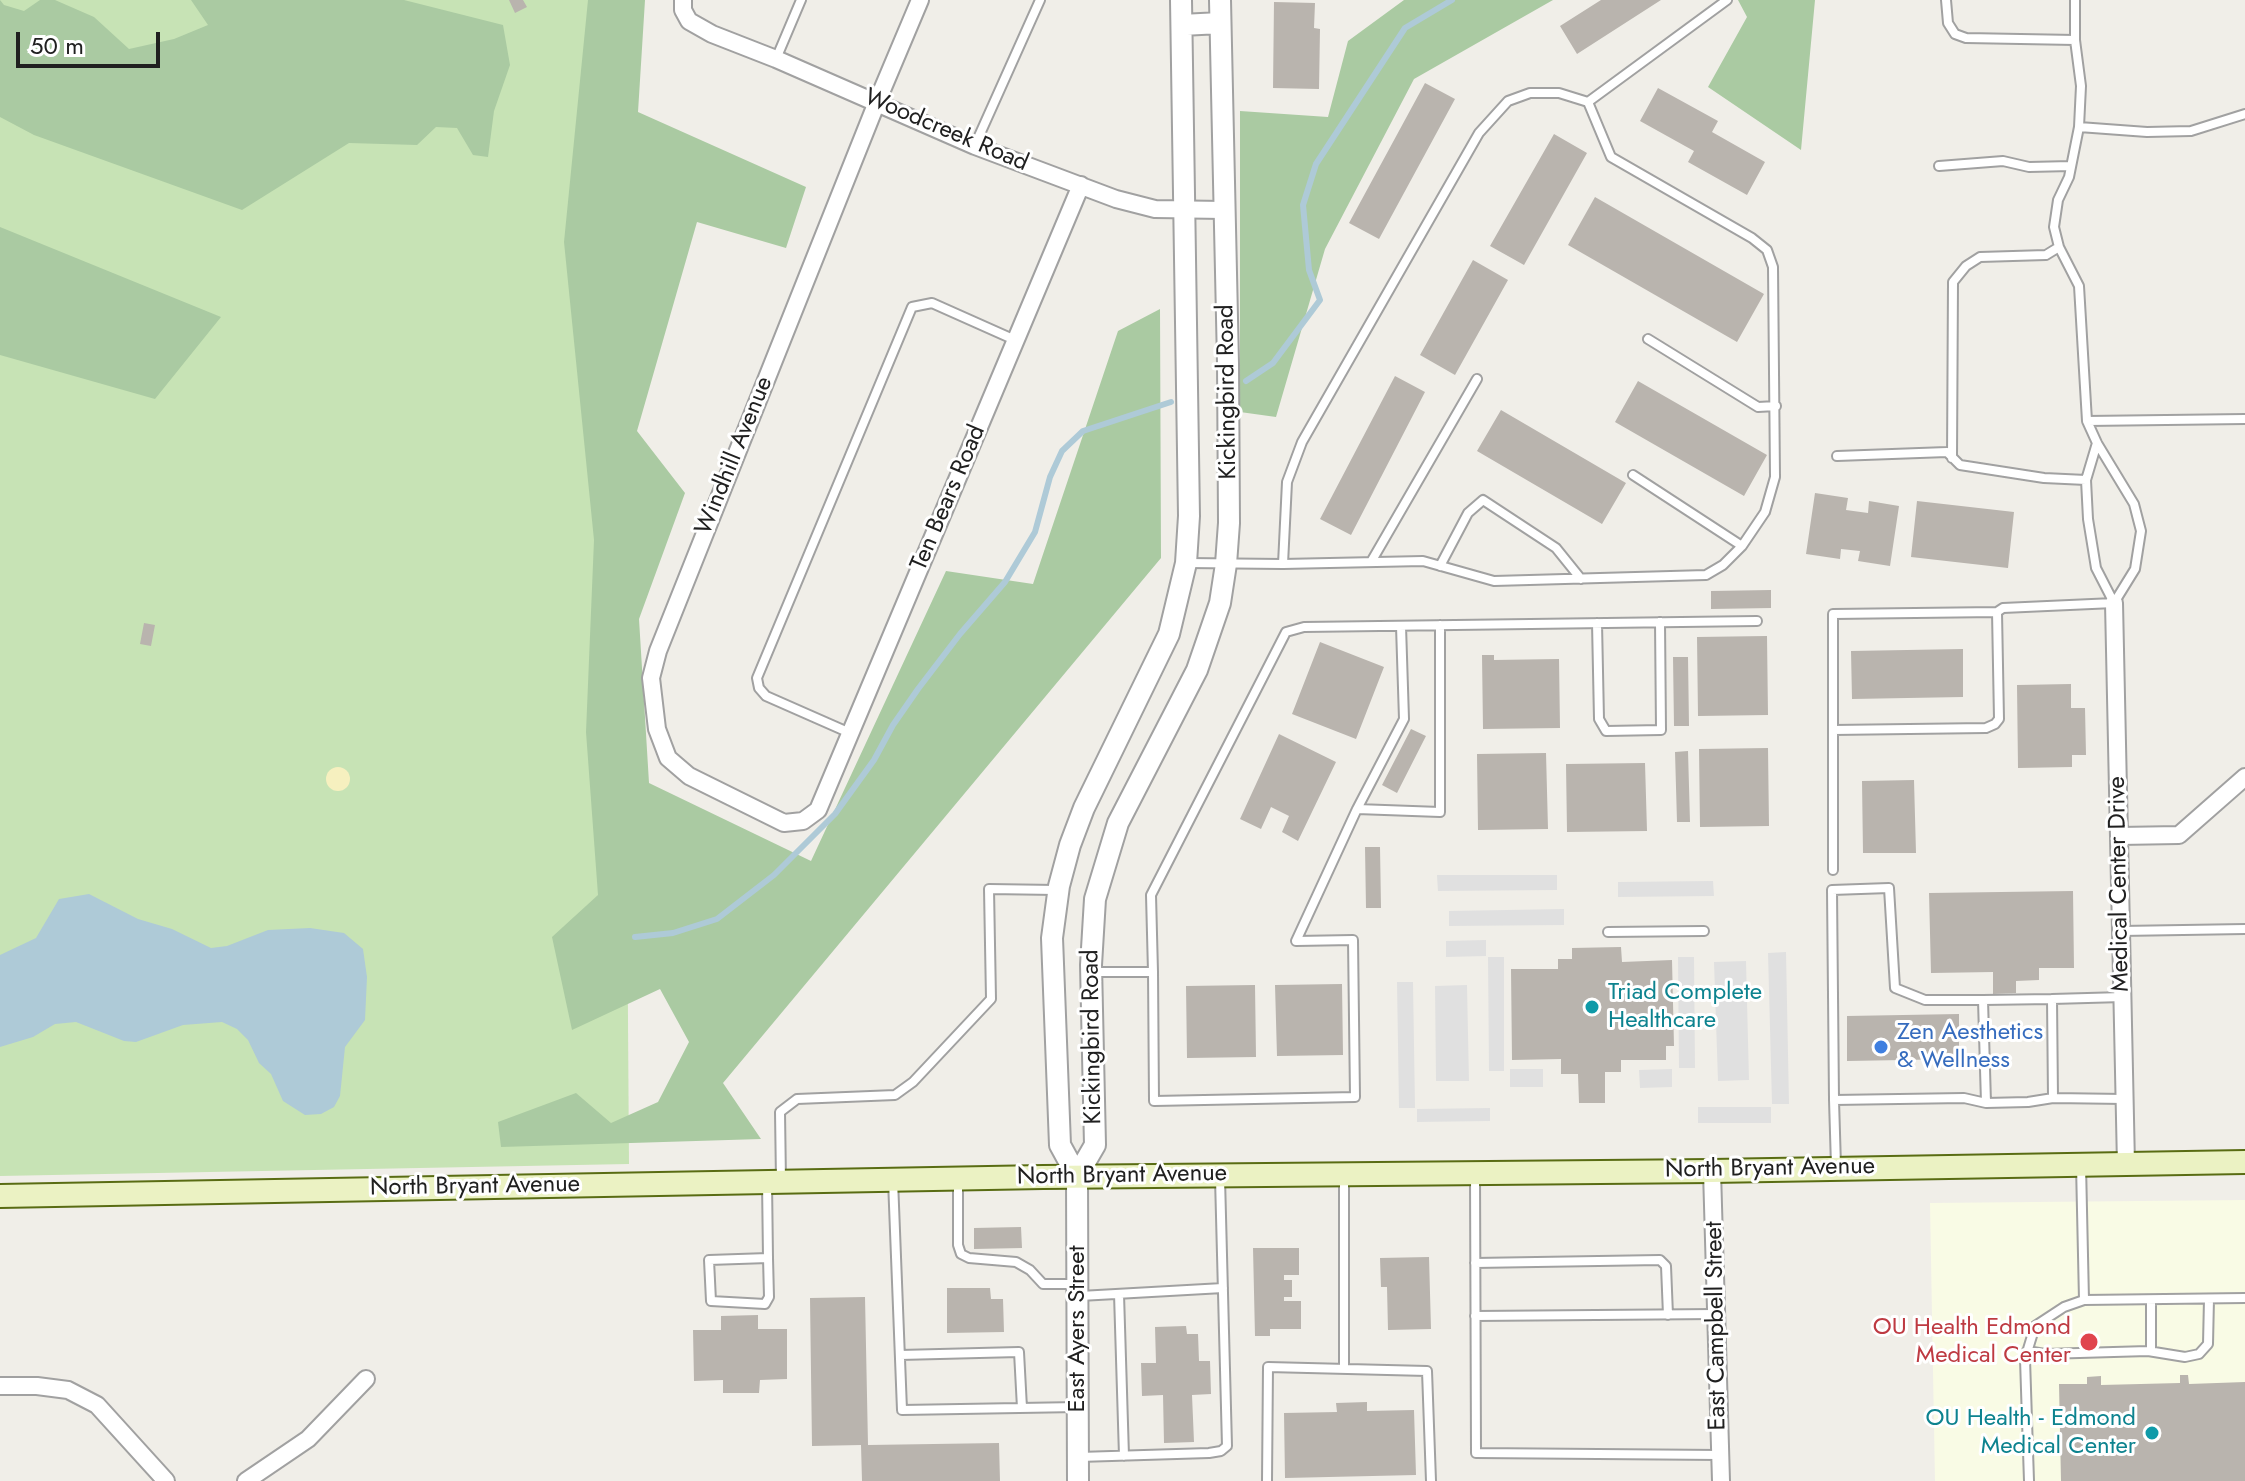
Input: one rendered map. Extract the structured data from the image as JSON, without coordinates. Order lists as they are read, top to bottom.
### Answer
{
  "streets": {
    "main road": ["North Bryant Avenue"],
    "street": [
      "Woodcreek Road",
      "Kickingbird Road",
      "Windhill Avenue",
      "Ten Bears Road",
      "Medical Center Drive",
      "East Campbell Street",
      "East Ayers Street"
    ]
  },
  "crossings": [
    ["Woodcreek Road", "Kickingbird Road"],
    ["Woodcreek Road", "Windhill Avenue"],
    ["Woodcreek Road", "Ten Bears Road"],
    ["Kickingbird Road", "North Bryant Avenue"],
    ["Kickingbird Road", "East Ayers Street"],
    ["Windhill Avenue", "Ten Bears Road"],
    ["Medical Center Drive", "North Bryant Avenue"],
    ["North Bryant Avenue", "East Campbell Street"],
    ["North Bryant Avenue", "East Ayers Street"]
  ],
  "places": [
    "Triad Complete Healthcare",
    "Zen Aesthetics & Wellness",
    "OU Health Edmond Medical Center",
    "OU Health - Edmond Medical Center"
  ],
  "scale_bar": "50 m"
}
